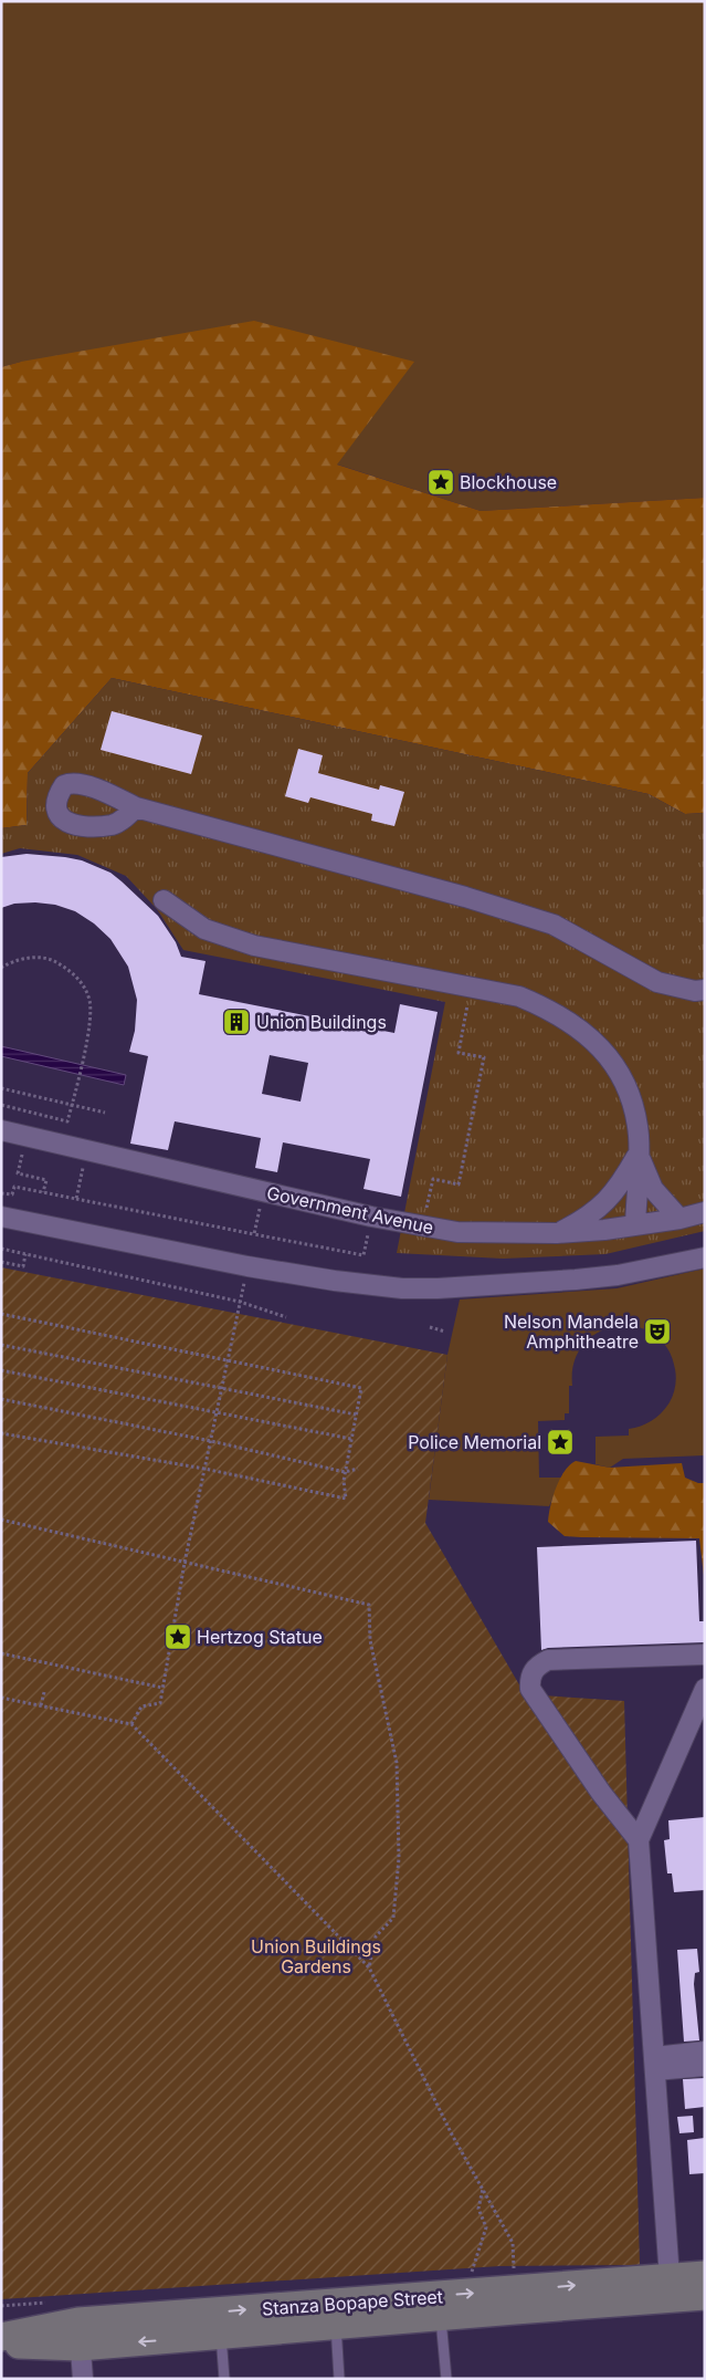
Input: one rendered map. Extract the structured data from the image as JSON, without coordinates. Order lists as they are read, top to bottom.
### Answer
{
  "streets": {
    "main road": ["Stanza Bopape Street"],
    "street": ["Government Avenue"]
  },
  "parks": ["Union Buildings Gardens"],
  "places": {
    "place": ["Blockhouse", "Police Memorial", "Hertzog Statue"],
    "building": ["Union Buildings"],
    "theatre": ["Nelson Mandela Amphitheatre"]
  }
}
